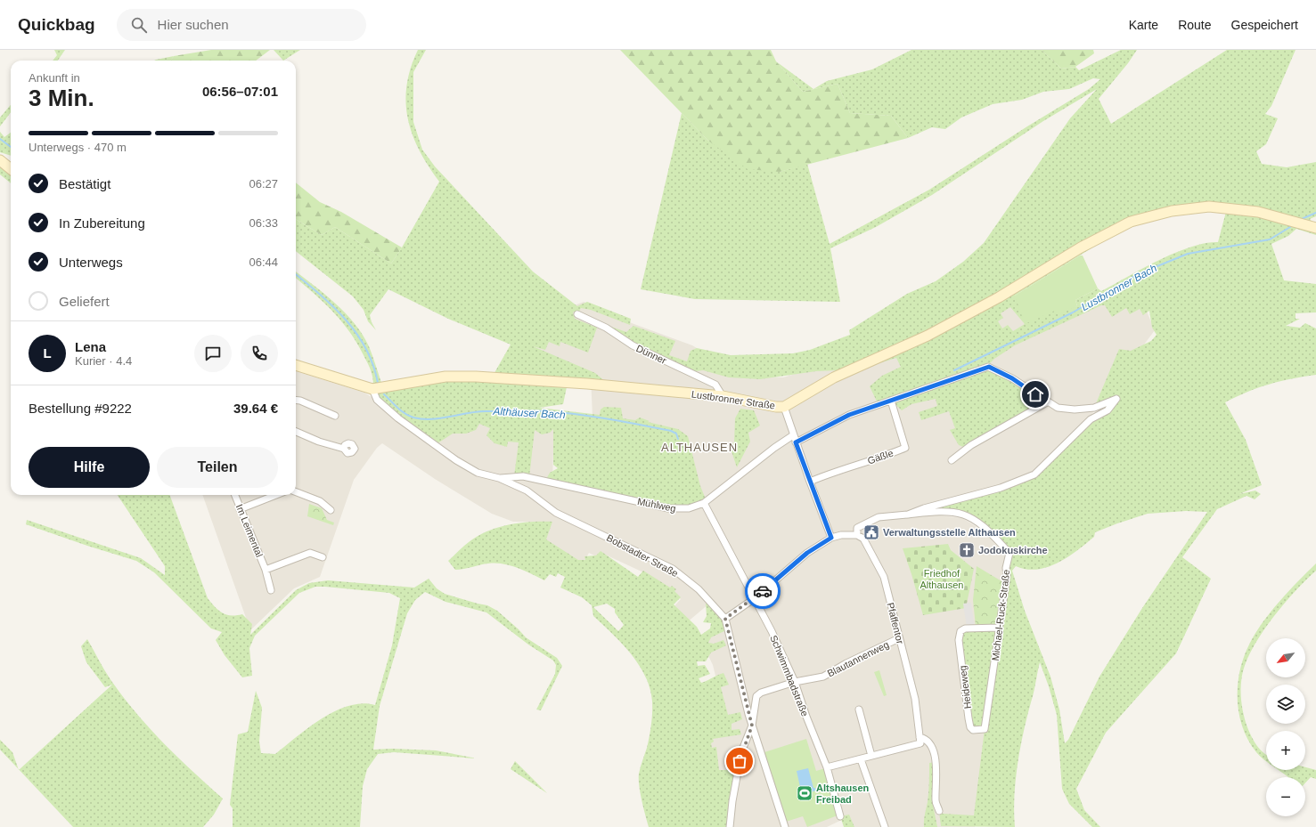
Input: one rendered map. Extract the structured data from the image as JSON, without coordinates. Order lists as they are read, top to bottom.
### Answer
{
  "streets": {
    "street": [
      "Dünner",
      "Lustbronner Straße",
      "Gäßle",
      "Mühlweg",
      "Im Leimental",
      "Bobstadter Straße",
      "Michael-Ruck-Straße",
      "Pfaffentor",
      "Blautannenweg",
      "Schwimmbadstraße",
      "Heideweg"
    ]
  },
  "crossings": [
    ["Dünner", "Lustbronner Straße"],
    ["Lustbronner Straße", "Bobstadter Straße"],
    ["Mühlweg", "Bobstadter Straße"],
    ["Mühlweg", "Schwimmbadstraße"],
    ["Bobstadter Straße", "Blautannenweg"],
    ["Michael-Ruck-Straße", "Pfaffentor"],
    ["Michael-Ruck-Straße", "Heideweg"],
    ["Pfaffentor", "Blautannenweg"],
    ["Blautannenweg", "Schwimmbadstraße"]
  ],
  "districts": ["ALTHAUSEN"],
  "water": ["Lustbronner Bach", "Althäuser Bach"],
  "parks": ["Friedhof Althausen"],
  "places": {
    "public building": ["Verwaltungsstelle Althausen"],
    "church": ["Jodokuskirche"],
    "sports": ["Altshausen Freibad"]
  },
  "north": "bottom left",
  "page": {
    "header": "Quickbag",
    "search": "Hier suchen",
    "nav": ["Karte", "Route", "Gespeichert"],
    "heading": ["3 Min.", "Ankunft in", "06:56–07:01"],
    "panel": [
      "Lena",
      "Kurier · 4.4",
      "Bestellung #9222",
      "39.64 €"
    ],
    "bar": "Unterwegs · 470 m",
    "list": [
      ["Bestätigt", "06:27"],
      ["In Zubereitung", "06:33"],
      ["Unterwegs", "06:44"],
      "Geliefert"
    ],
    "round": "L",
    "buttons": ["Hilfe", "Teilen"],
    "map_buttons": ["+", "−"]
  }
}
